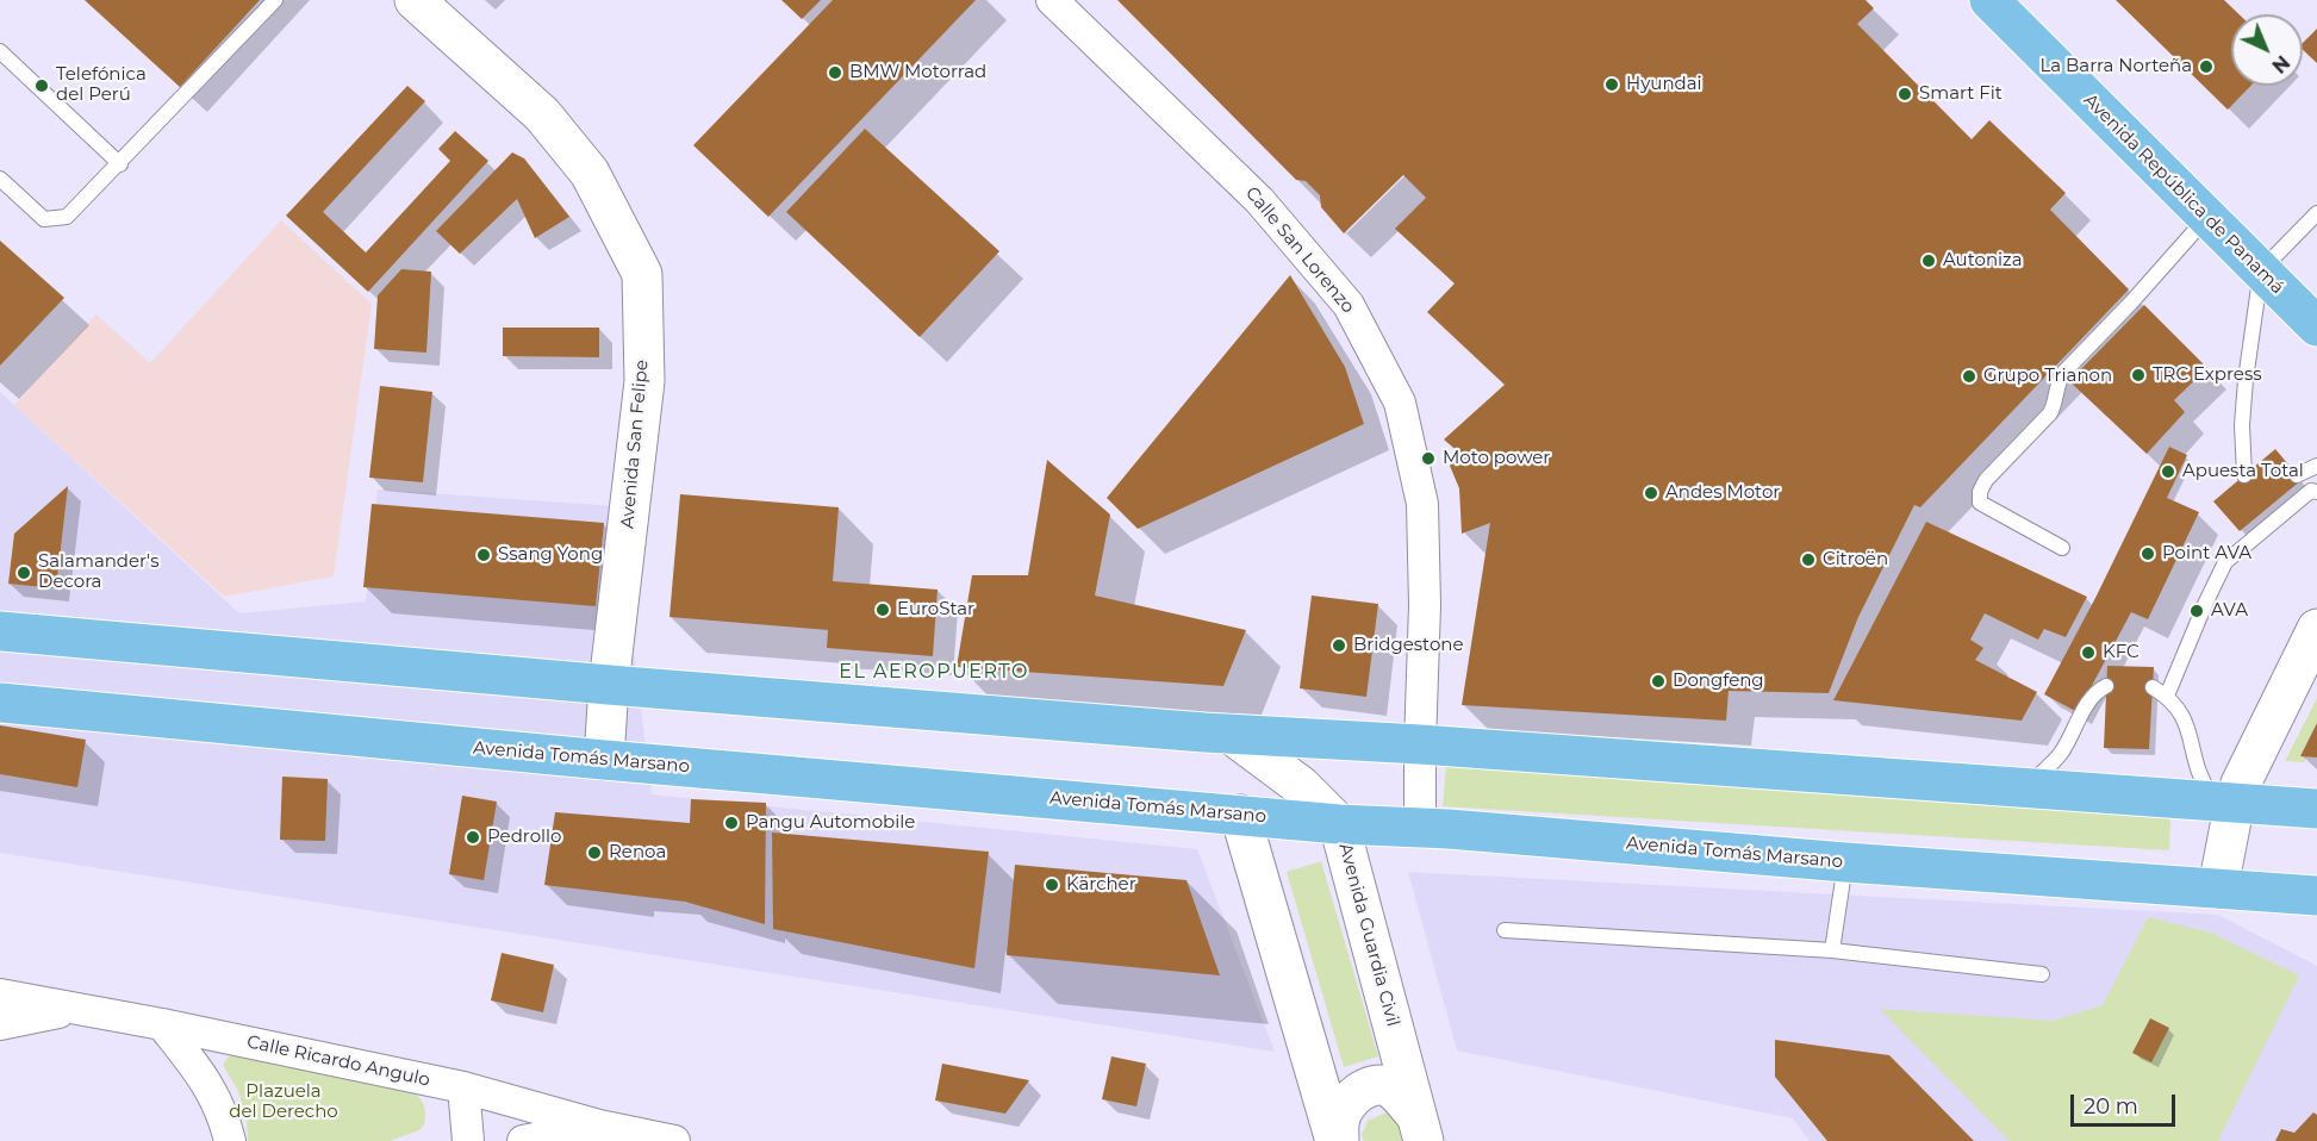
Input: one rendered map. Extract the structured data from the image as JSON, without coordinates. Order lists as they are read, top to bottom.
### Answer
{
  "streets": {
    "main road": [
      "Avenida República de Panamá",
      "Avenida San Felipe",
      "Avenida Tomás Marsano",
      "Avenida Guardia Civil"
    ],
    "street": ["Calle San Lorenzo", "Calle Ricardo Angulo"]
  },
  "crossings": [
    ["Calle San Lorenzo", "Avenida Tomás Marsano"],
    ["Avenida San Felipe", "Avenida Tomás Marsano"],
    ["Avenida Tomás Marsano", "Avenida Guardia Civil"]
  ],
  "districts": ["EL AEROPUERTO"],
  "parks": ["Plazuela del Derecho"],
  "places": [
    "La Barra Norteña",
    "BMW Motorrad",
    "Hyundai",
    "Telefónica del Perú",
    "Smart Fit",
    "Autoniza",
    "TRC Express",
    "Grupo Trianon",
    "Moto power",
    "Apuesta Total",
    "Andes Motor",
    "Point AVA",
    "Ssang Yong",
    "Citroën",
    "Salamander's Decora",
    "EuroStar",
    "AVA",
    "Bridgestone",
    "KFC",
    "Dongfeng",
    "Pangu Automobile",
    "Pedrollo",
    "Renoa",
    "Kärcher"
  ],
  "scale_bar": "20 m",
  "north": "bottom right"
}
